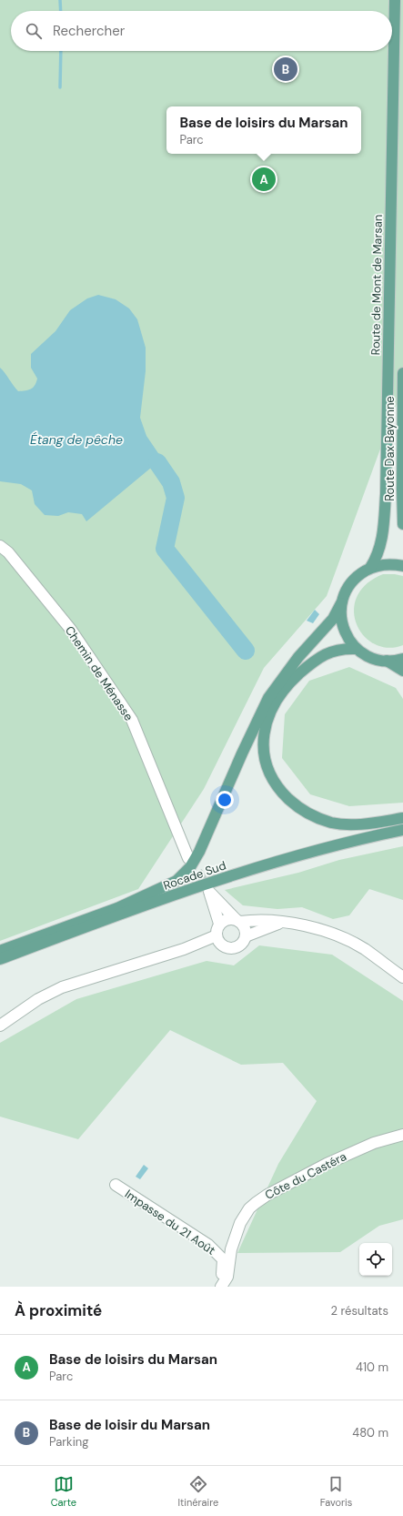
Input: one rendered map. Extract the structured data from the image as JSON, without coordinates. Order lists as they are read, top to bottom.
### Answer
{
  "streets": {
    "main road": ["Route de Mont de Marsan", "Route Dax Bayonne", "Rocade Sud"],
    "street": ["Chemin de Ménasse", "Côte du Castéra", "Impasse du 21 Août"]
  },
  "crossings": [
    ["Côte du Castéra", "Impasse du 21 Août"]
  ],
  "water": ["Étang de pêche"],
  "page": {
    "search": "Rechercher",
    "pins": ["B", "A"],
    "popup": ["Base de loisirs du Marsan", "Parc"],
    "heading": ["À proximité", "2 résultats"],
    "list": [
      {
        "mark": "A",
        "name": "Base de loisirs du Marsan",
        "note": "Parc",
        "value": "410 m"
      },
      {
        "mark": "B",
        "name": "Base de loisir du Marsan",
        "note": "Parking",
        "value": "480 m"
      }
    ],
    "nav": ["Carte", "Itinéraire", "Favoris"]
  }
}
